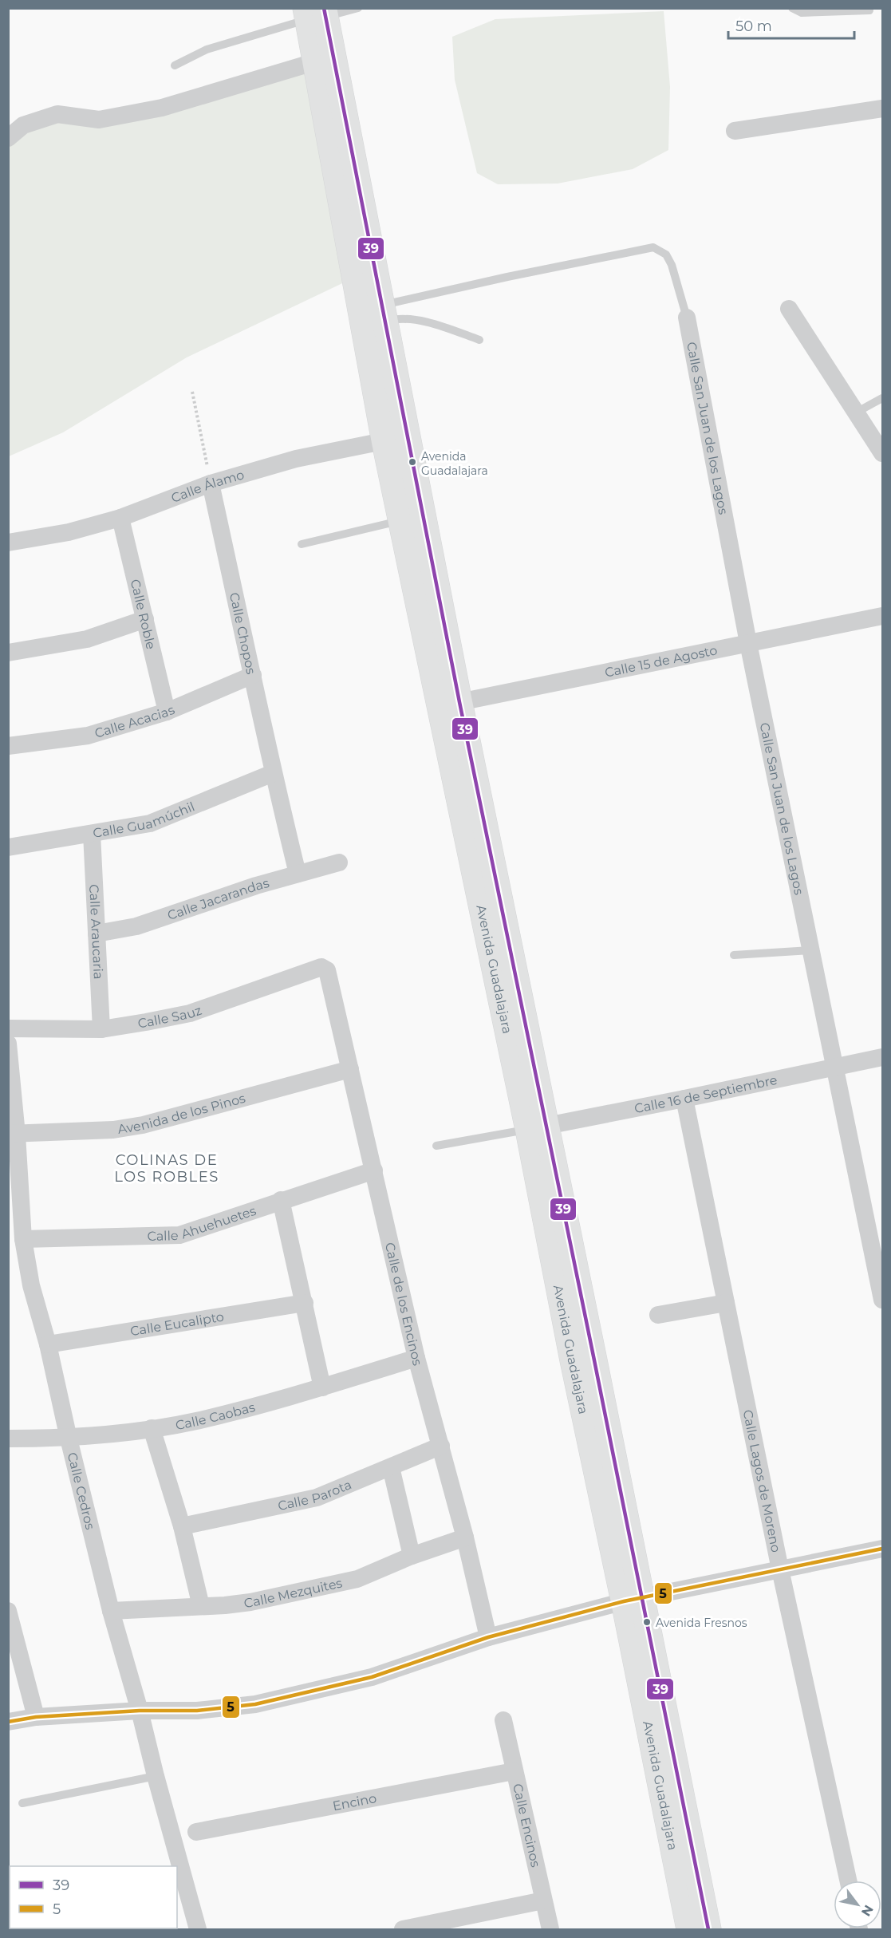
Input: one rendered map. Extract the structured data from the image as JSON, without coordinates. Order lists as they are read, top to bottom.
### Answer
{
  "streets": {
    "street": [
      "Calle San Juan de los Lagos",
      "Calle Álamo",
      "Calle Roble",
      "Calle Chopos",
      "Calle 15 de Agosto",
      "Calle Acacias",
      "Calle Guamúchil",
      "Calle Jacarandas",
      "Calle Araucaria",
      "Avenida Guadalajara",
      "Calle Sauz",
      "Calle 16 de Septiembre",
      "Avenida de los Pinos",
      "Calle Ahuehuetes",
      "Calle de los Encinos",
      "Calle Eucalipto",
      "Calle Caobas",
      "Calle Lagos de Moreno",
      "Calle Cedros",
      "Calle Parota",
      "Calle Mezquites",
      "Encino",
      "Calle Encinos"
    ]
  },
  "crossings": [
    ["Calle San Juan de los Lagos", "Calle 15 de Agosto"],
    ["Calle San Juan de los Lagos", "Calle 16 de Septiembre"],
    ["Calle Álamo", "Calle Roble"],
    ["Calle Álamo", "Calle Chopos"],
    ["Calle Álamo", "Avenida Guadalajara"],
    ["Calle Roble", "Calle Acacias"],
    ["Calle Chopos", "Calle Acacias"],
    ["Calle Chopos", "Calle Guamúchil"],
    ["Calle Chopos", "Calle Jacarandas"],
    ["Calle 15 de Agosto", "Avenida Guadalajara"],
    ["Calle Guamúchil", "Calle Araucaria"],
    ["Calle Jacarandas", "Calle Araucaria"],
    ["Calle Araucaria", "Calle Sauz"],
    ["Avenida Guadalajara", "Calle 16 de Septiembre"],
    ["Calle Sauz", "Calle de los Encinos"],
    ["Calle 16 de Septiembre", "Calle Lagos de Moreno"],
    ["Avenida de los Pinos", "Calle de los Encinos"],
    ["Avenida de los Pinos", "Calle Cedros"],
    ["Calle Ahuehuetes", "Calle de los Encinos"],
    ["Calle Ahuehuetes", "Calle Cedros"],
    ["Calle de los Encinos", "Calle Caobas"],
    ["Calle de los Encinos", "Calle Parota"],
    ["Calle de los Encinos", "Calle Mezquites"],
    ["Calle Eucalipto", "Calle Cedros"],
    ["Calle Caobas", "Calle Cedros"],
    ["Calle Cedros", "Calle Mezquites"],
    ["Encino", "Calle Encinos"]
  ],
  "districts": ["COLINAS DE LOS ROBLES"],
  "places": ["Avenida Guadalajara", "Avenida Fresnos"],
  "lines": ["transit line 39", "transit line 5"],
  "legend": ["39", "5"],
  "scale_bar": "50 m",
  "north": "bottom right"
}
